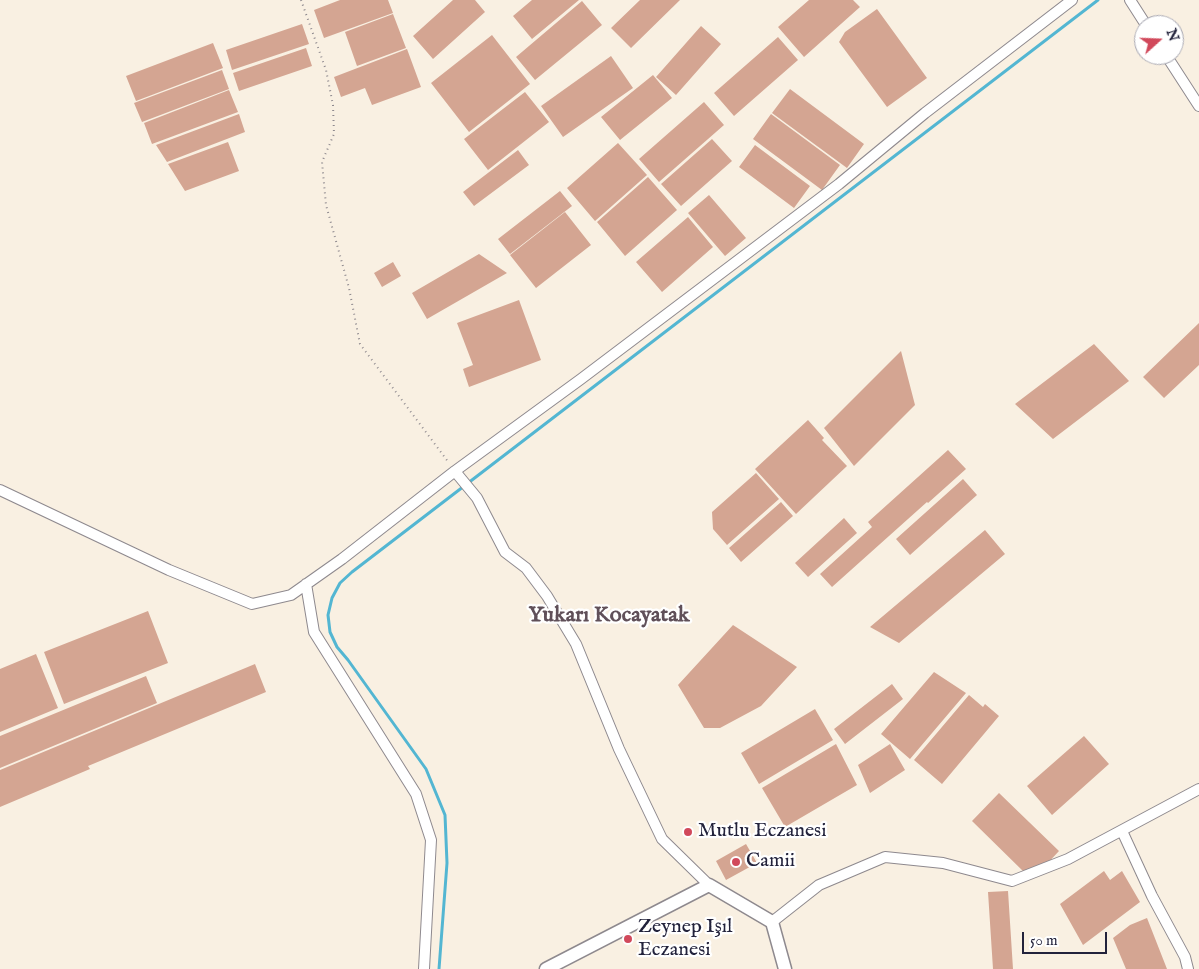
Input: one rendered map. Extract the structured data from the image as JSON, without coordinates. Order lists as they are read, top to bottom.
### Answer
{
  "districts": ["Yukarı Kocayatak"],
  "places": ["Mutlu Eczanesi", "Camii", "Zeynep Işıl Eczanesi"],
  "scale_bar": "50 m",
  "north": "right"
}
